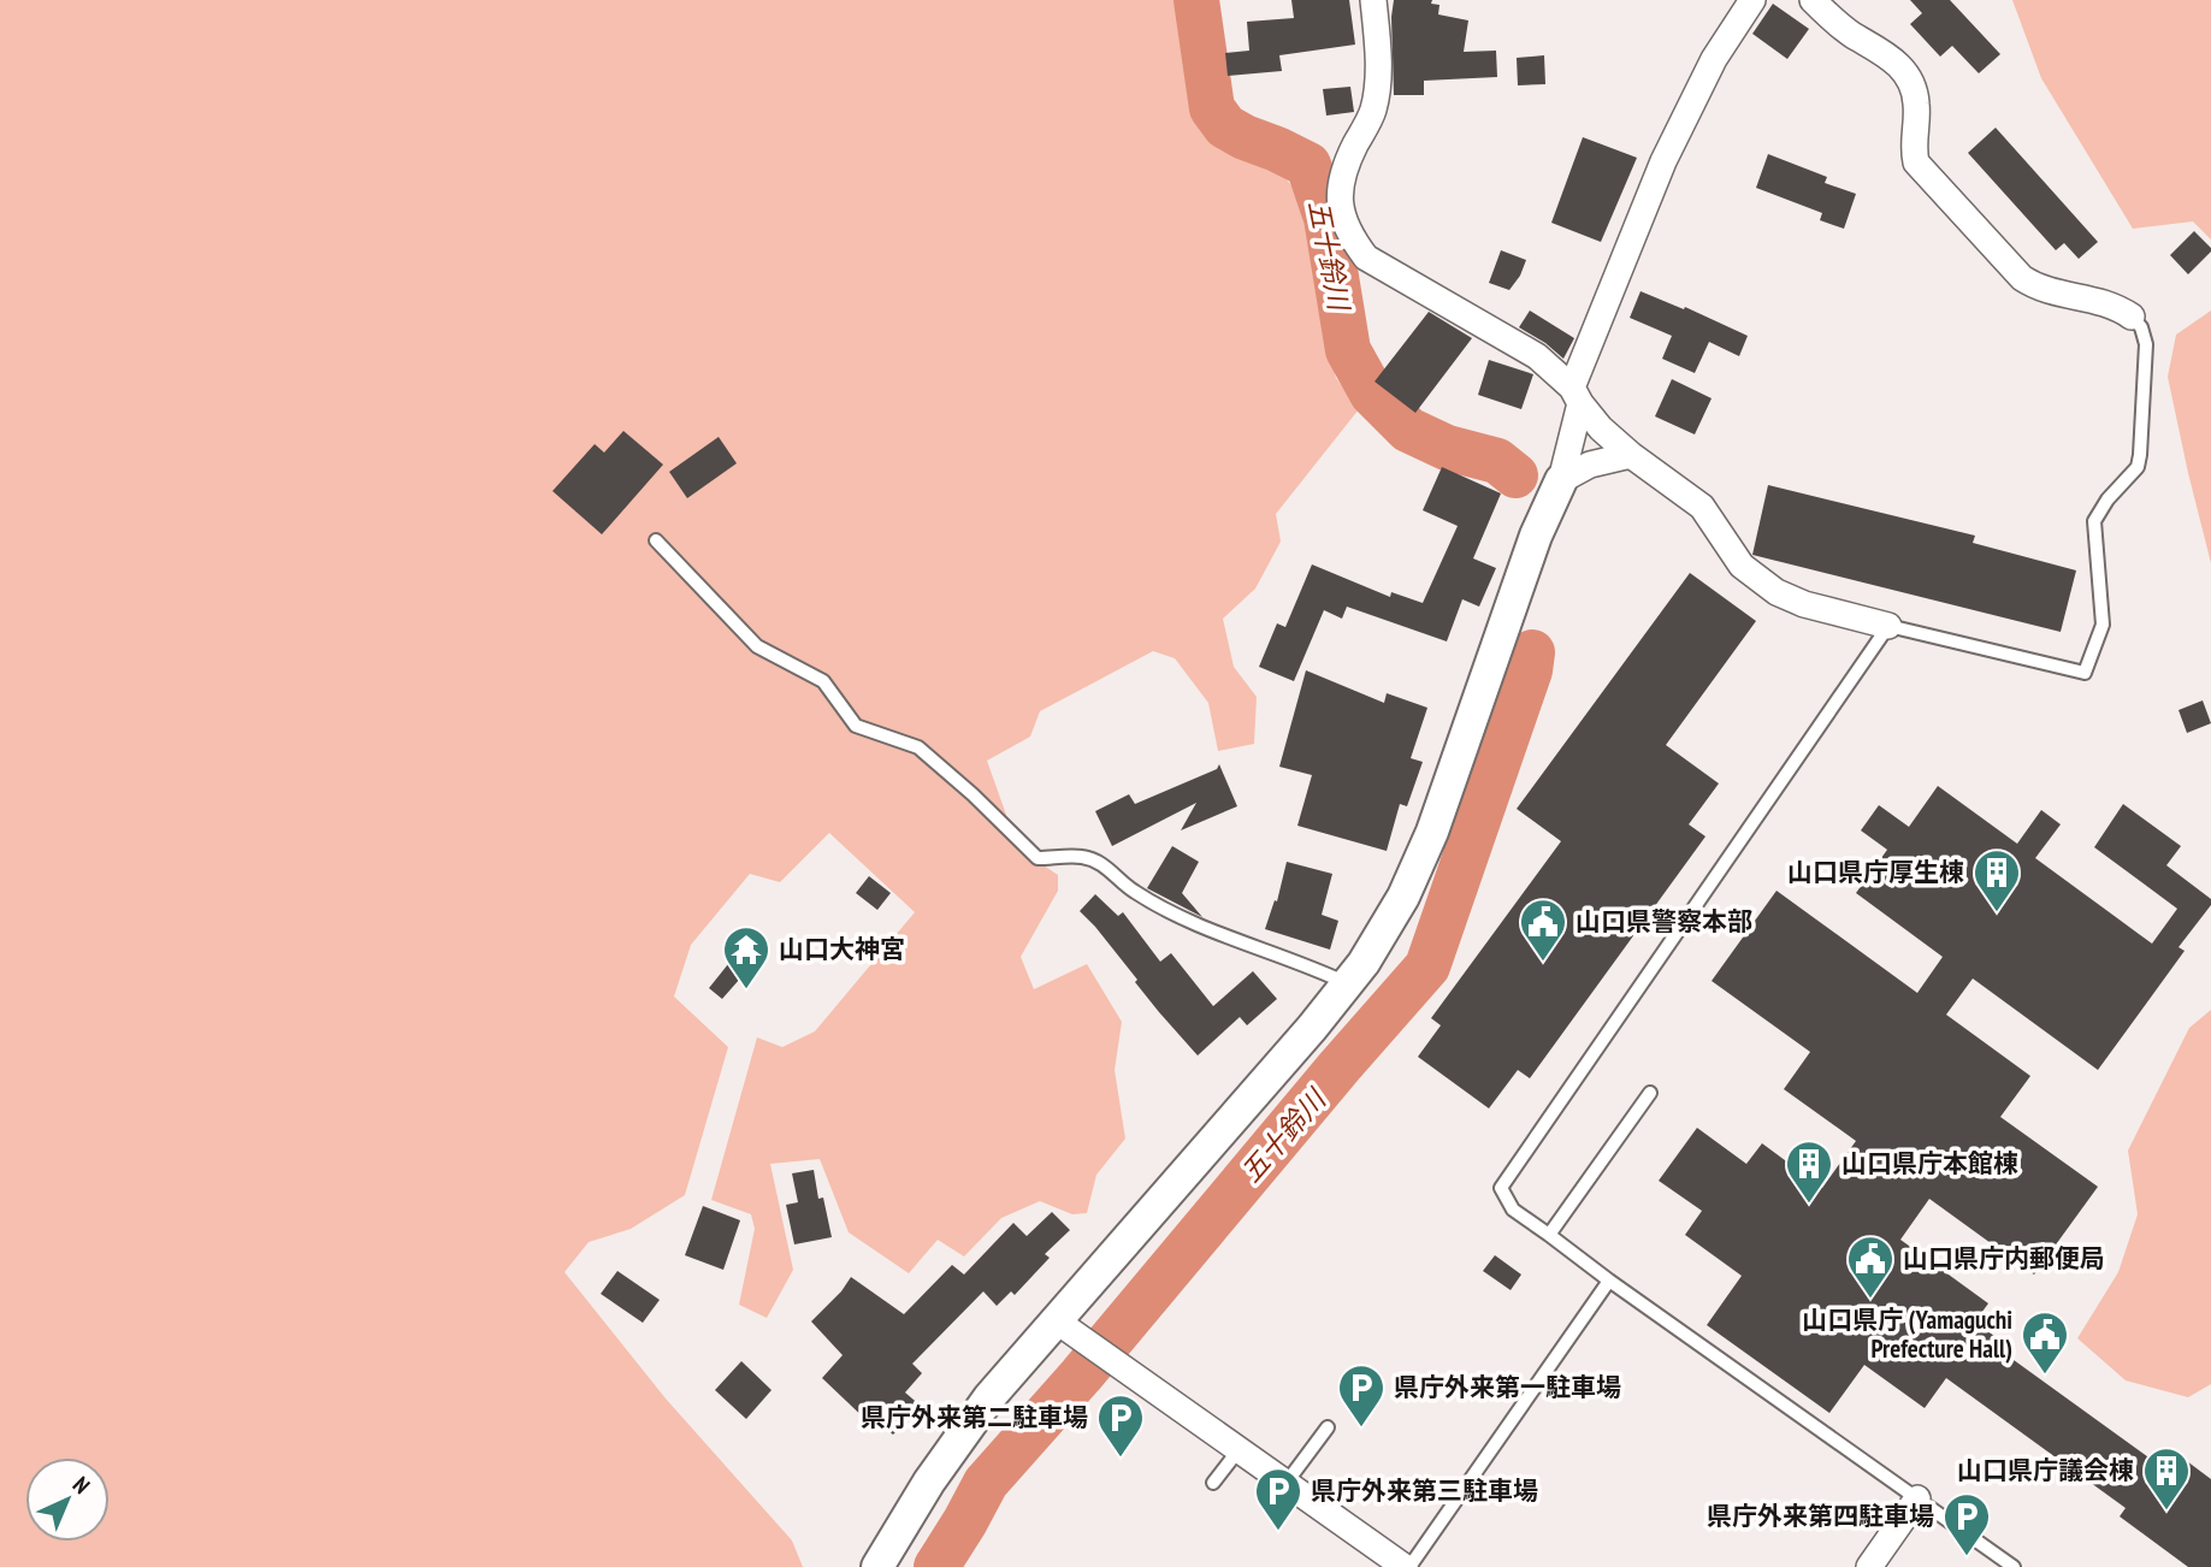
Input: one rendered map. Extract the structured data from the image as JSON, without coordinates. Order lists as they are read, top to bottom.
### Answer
{
  "water": ["五十鈴川"],
  "places": {
    "building": ["山口県庁厚生棟", "山口県庁本館棟", "山口県庁議会棟"],
    "public building": ["山口県警察本部", "山口県庁内郵便局", "山口県庁 (Yamaguchi Prefecture Hall)"],
    "temple": ["山口大神宮"],
    "parking": [
      "県庁外来第一駐車場",
      "県庁外来第二駐車場",
      "県庁外来第三駐車場",
      "県庁外来第四駐車場"
    ]
  },
  "north": "top right"
}
